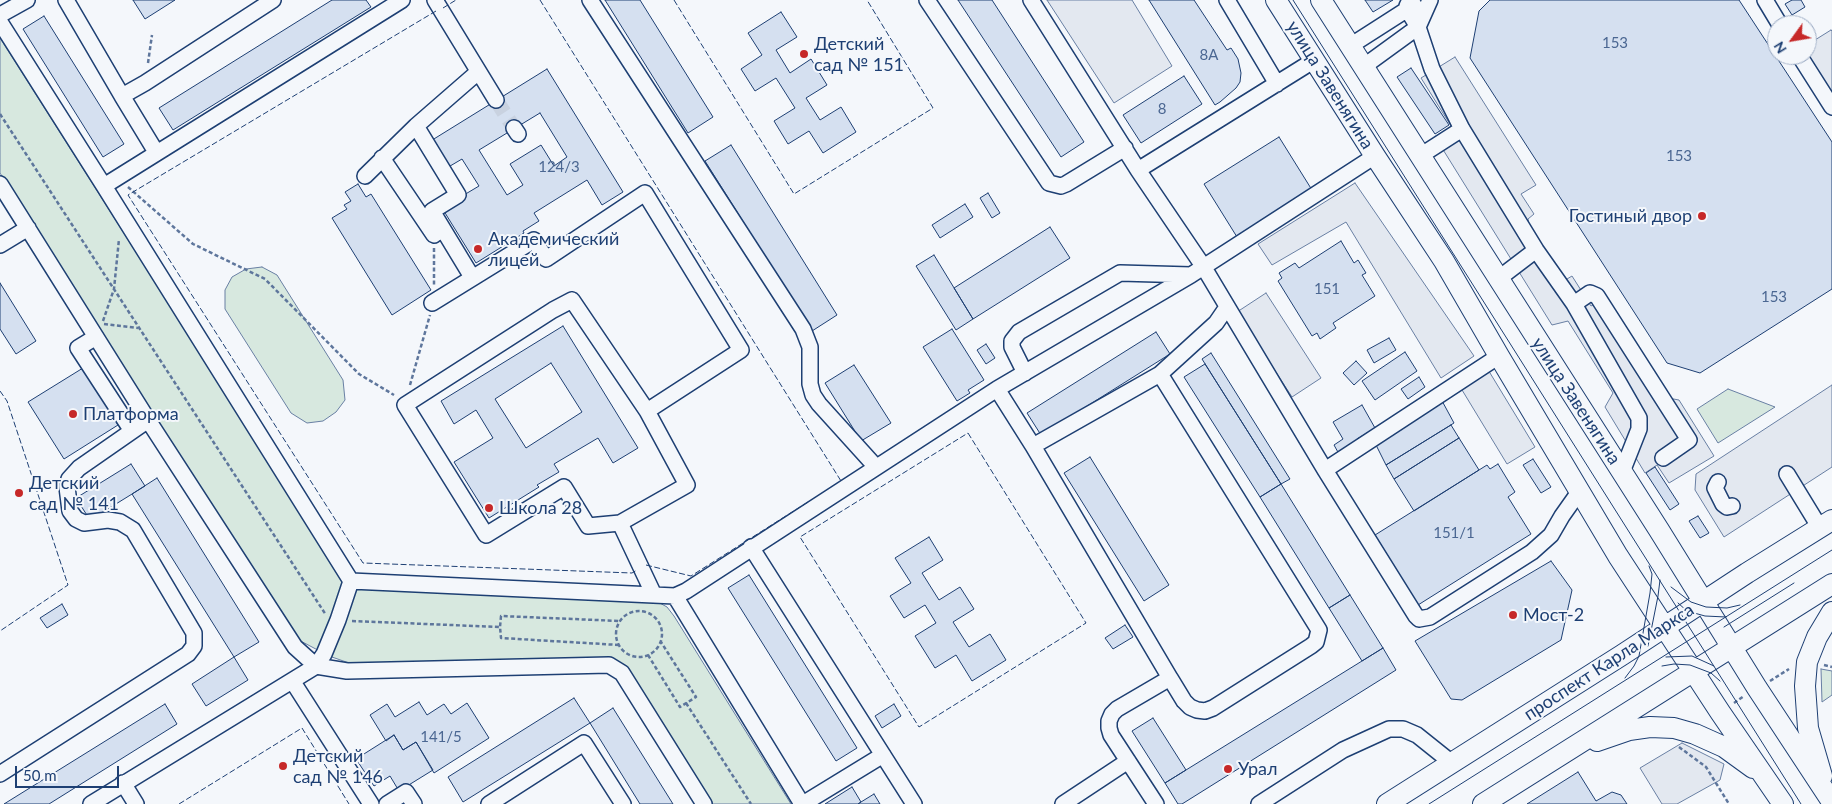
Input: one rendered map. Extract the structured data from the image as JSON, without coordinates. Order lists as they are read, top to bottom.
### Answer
{
  "streets": {
    "main road": ["улица Завенягина", "проспект Карла Маркса"]
  },
  "crossings": [
    ["улица Завенягина", "проспект Карла Маркса"]
  ],
  "places": [
    "Детский сад № 151",
    "Гостиный двор",
    "Академический лицей",
    "Платформа",
    "Детский сад № 141",
    "Школа 28",
    "Мост-2",
    "Детский сад № 146",
    "Урал"
  ],
  "house_numbers": [
    "153",
    "8А",
    "8",
    "153",
    "124/3",
    "151",
    "153",
    "151/1",
    "141/5"
  ],
  "scale_bar": "50 m",
  "north": "bottom left"
}
